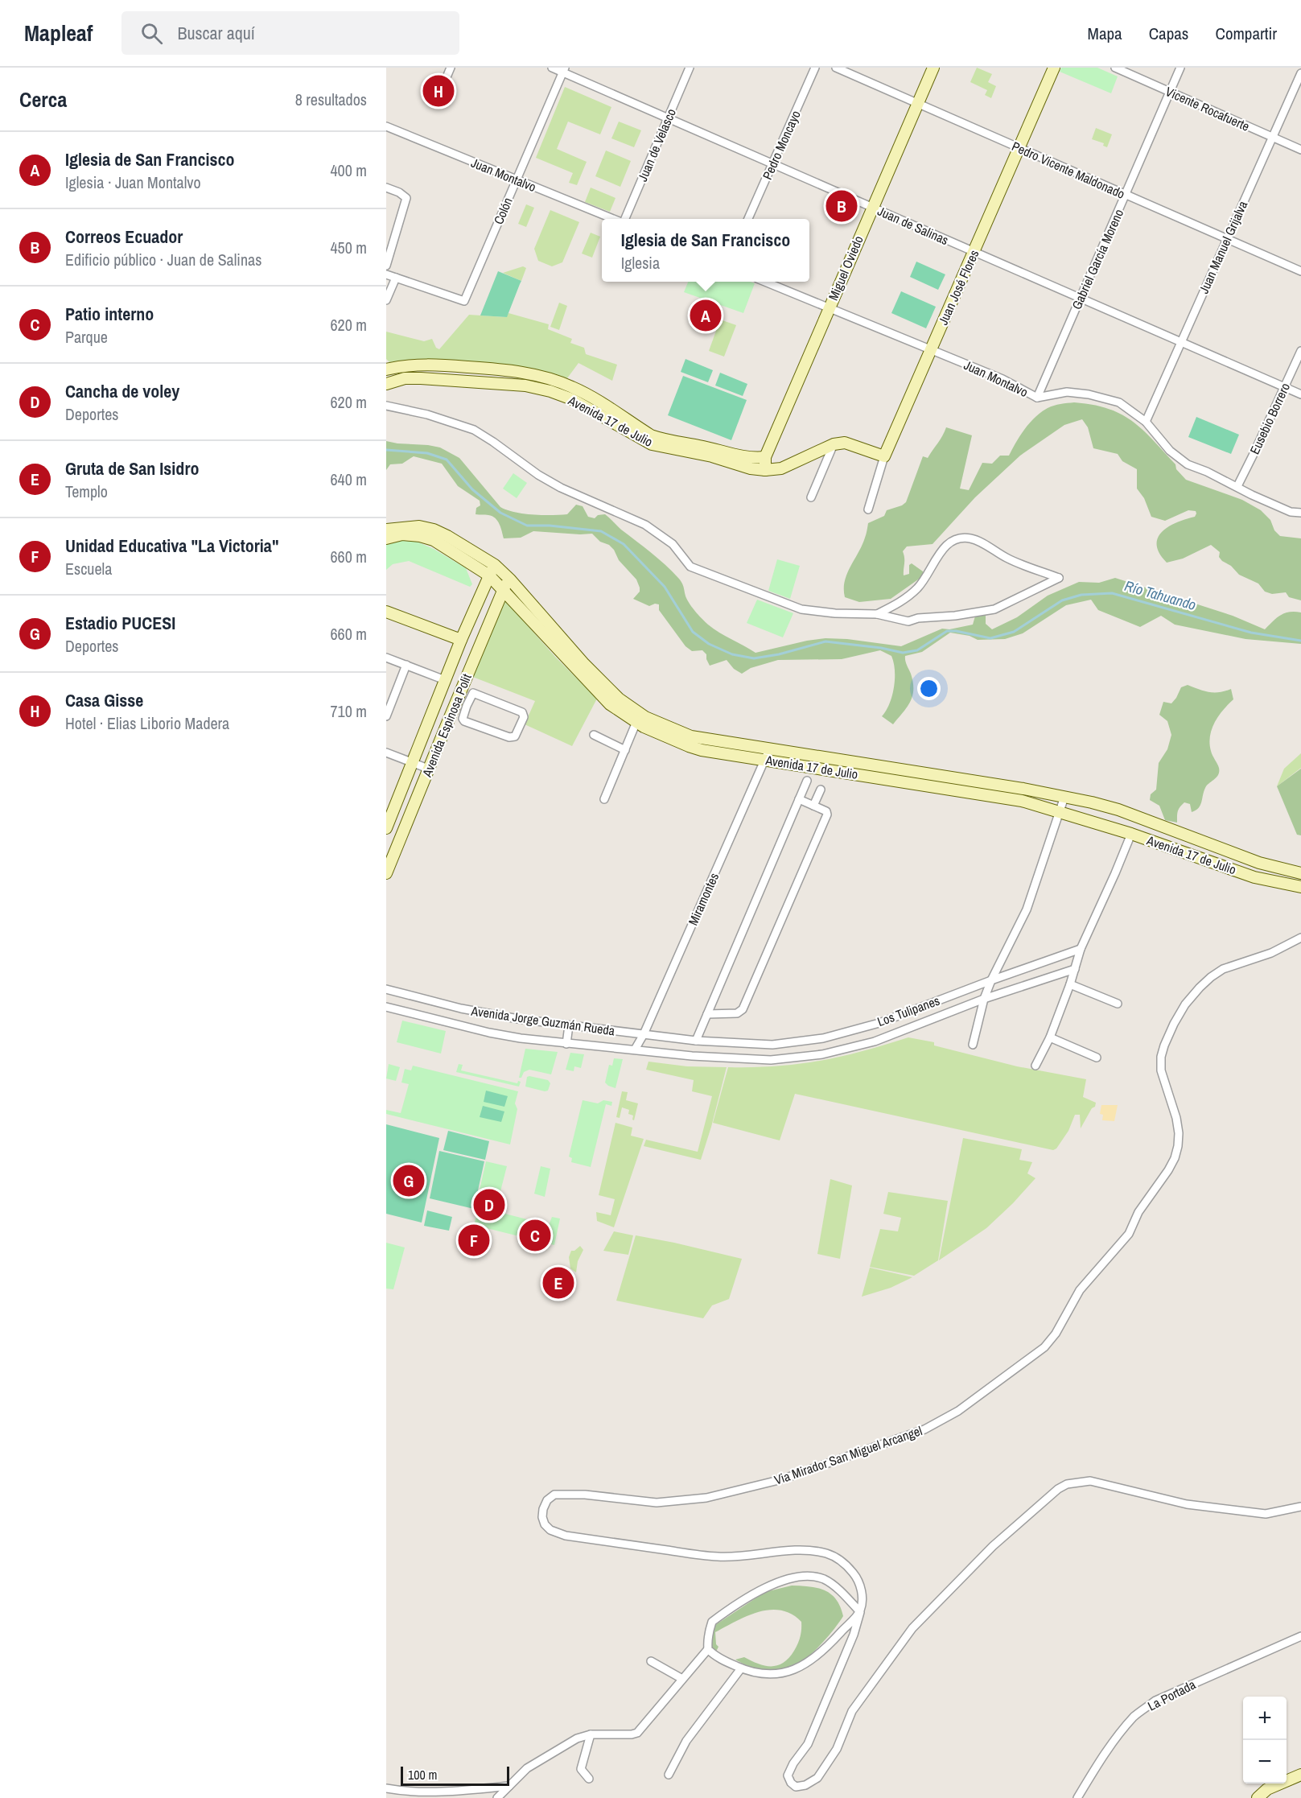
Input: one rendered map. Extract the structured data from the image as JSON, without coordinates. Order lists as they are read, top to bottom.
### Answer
{
  "streets": {
    "main road": [
      "Miguel Oviedo",
      "Juan José Flores",
      "Avenida 17 de Julio",
      "Avenida Espinosa Polit"
    ],
    "street": [
      "Vicente Rocafuerte",
      "Juan de Velasco",
      "Pedro Moncayo",
      "Pedro Vicente Maldonado",
      "Juan Montalvo",
      "Colón",
      "Juan de Salinas",
      "Juan Manuel Grijalva",
      "Gabriel García Moreno",
      "Eusebio Borrero",
      "Miramontes",
      "Los Tulipanes",
      "Avenida Jorge Guzmán Rueda",
      "Via Mirador San Miguel Arcangel",
      "La Portada"
    ]
  },
  "crossings": [
    ["Vicente Rocafuerte", "Juan Manuel Grijalva"],
    ["Vicente Rocafuerte", "Gabriel García Moreno"],
    ["Juan de Velasco", "Juan de Salinas"],
    ["Pedro Moncayo", "Juan de Salinas"],
    ["Pedro Vicente Maldonado", "Juan Manuel Grijalva"],
    ["Pedro Vicente Maldonado", "Gabriel García Moreno"],
    ["Pedro Vicente Maldonado", "Miguel Oviedo"],
    ["Pedro Vicente Maldonado", "Juan José Flores"],
    ["Juan Montalvo", "Colón"],
    ["Juan Montalvo", "Juan Manuel Grijalva"],
    ["Juan Montalvo", "Gabriel García Moreno"],
    ["Juan Montalvo", "Miguel Oviedo"],
    ["Juan Montalvo", "Juan José Flores"],
    ["Juan Montalvo", "Eusebio Borrero"],
    ["Colón", "Juan de Salinas"],
    ["Juan de Salinas", "Juan Manuel Grijalva"],
    ["Juan de Salinas", "Gabriel García Moreno"],
    ["Juan de Salinas", "Miguel Oviedo"],
    ["Juan de Salinas", "Juan José Flores"],
    ["Juan de Salinas", "Eusebio Borrero"],
    ["Miguel Oviedo", "Avenida 17 de Julio"],
    ["Juan José Flores", "Avenida 17 de Julio"],
    ["Avenida 17 de Julio", "Avenida Espinosa Polit"],
    ["Avenida 17 de Julio", "Miramontes"],
    ["Miramontes", "Los Tulipanes"],
    ["Miramontes", "Avenida Jorge Guzmán Rueda"],
    ["Los Tulipanes", "Avenida Jorge Guzmán Rueda"]
  ],
  "water": ["Río Tahuando"],
  "scale_bar": "100 m",
  "page": {
    "header": "Mapleaf",
    "search": "Buscar aquí",
    "nav": ["Mapa", "Capas", "Compartir"],
    "heading": ["Cerca", "8 resultados"],
    "pins": [
      "H",
      "B",
      "A",
      "G",
      "D",
      "C",
      "F",
      "E"
    ],
    "list": [
      {
        "mark": "A",
        "name": "Iglesia de San Francisco",
        "note": "Iglesia · Juan Montalvo",
        "value": "400 m"
      },
      {
        "mark": "B",
        "name": "Correos Ecuador",
        "note": "Edificio público · Juan de Salinas",
        "value": "450 m"
      },
      {
        "mark": "C",
        "name": "Patio interno",
        "note": "Parque",
        "value": "620 m"
      },
      {
        "mark": "D",
        "name": "Cancha de voley",
        "note": "Deportes",
        "value": "620 m"
      },
      {
        "mark": "E",
        "name": "Gruta de San Isidro",
        "note": "Templo",
        "value": "640 m"
      },
      {
        "mark": "F",
        "name": "Unidad Educativa \"La Victoria\"",
        "note": "Escuela",
        "value": "660 m"
      },
      {
        "mark": "G",
        "name": "Estadio PUCESI",
        "note": "Deportes",
        "value": "660 m"
      },
      {
        "mark": "H",
        "name": "Casa Gisse",
        "note": "Hotel · Elias Liborio Madera",
        "value": "710 m"
      }
    ],
    "popup": ["Iglesia de San Francisco", "Iglesia"],
    "map_buttons": ["+", "−"],
    "scale": "100 m"
  }
}
